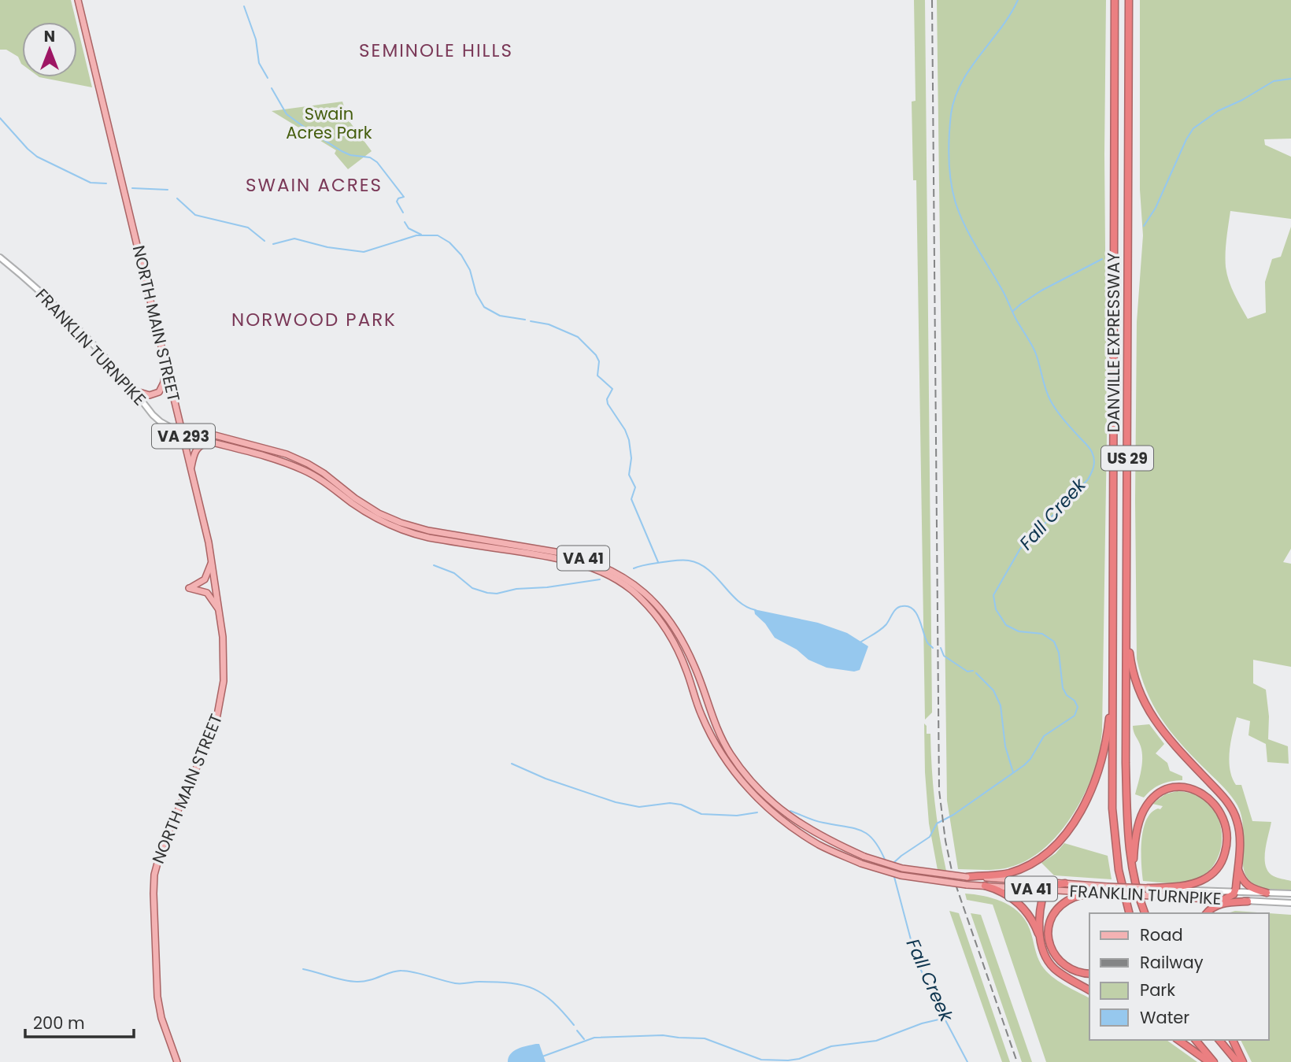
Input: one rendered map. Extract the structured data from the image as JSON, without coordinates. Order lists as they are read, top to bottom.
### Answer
{
  "streets": {
    "highway": ["DANVILLE EXPRESSWAY", "US 29"],
    "main road": [
      "NORTH MAIN STREET",
      "FRANKLIN TURNPIKE",
      "VA 293",
      "VA 41"
    ]
  },
  "crossings": [
    ["NORTH MAIN STREET", "FRANKLIN TURNPIKE"]
  ],
  "districts": ["SEMINOLE HILLS", "SWAIN ACRES", "NORWOOD PARK"],
  "water": ["Fall Creek"],
  "parks": ["Swain Acres Park"],
  "legend": [
    "Road",
    "Railway",
    "Park",
    "Water"
  ],
  "scale_bar": "200 m",
  "north": "top"
}
